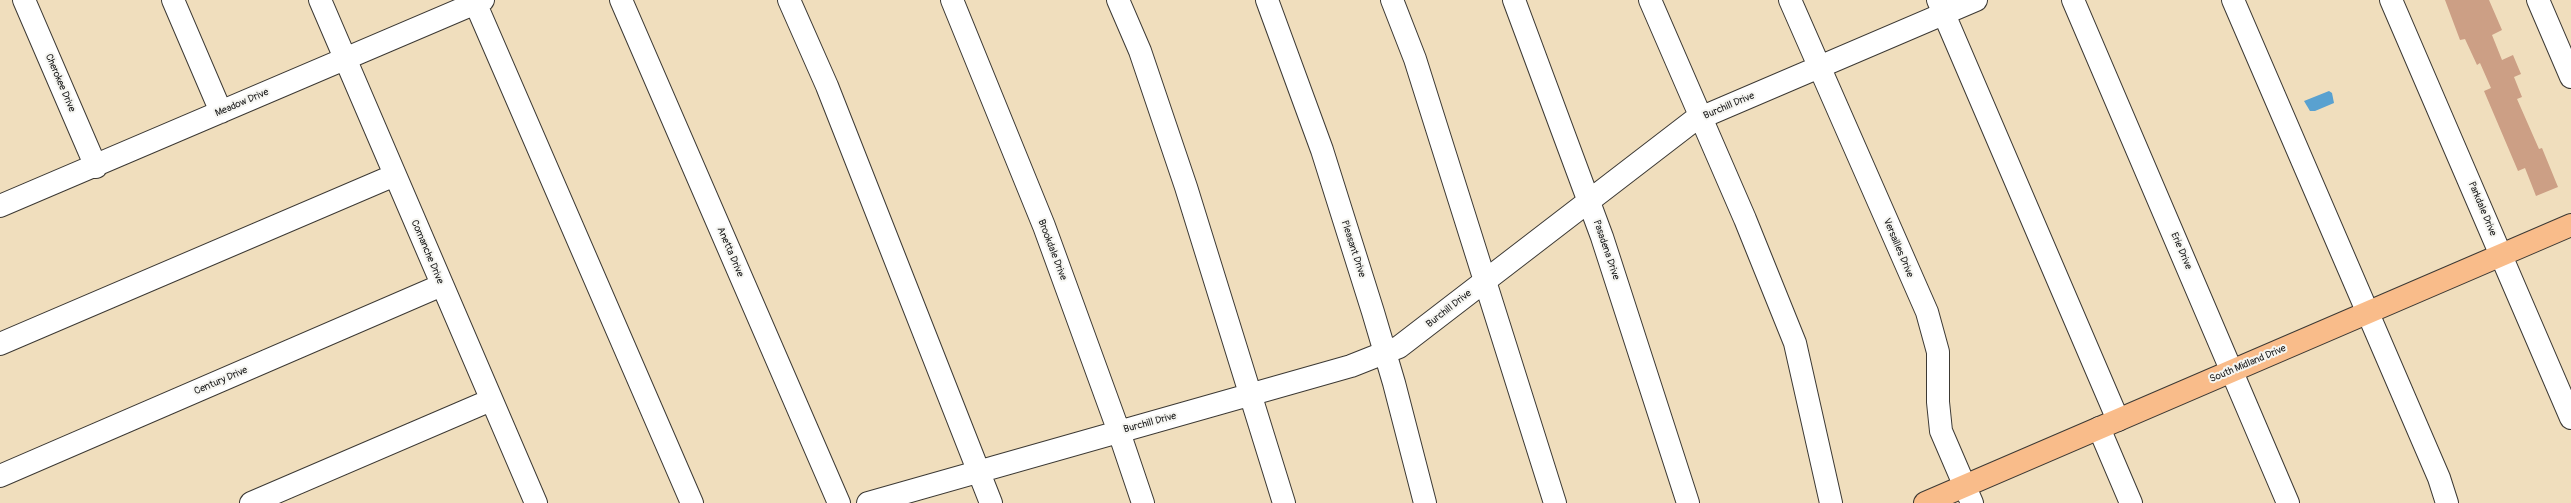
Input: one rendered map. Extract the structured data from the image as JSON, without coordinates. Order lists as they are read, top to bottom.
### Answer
{
  "streets": {
    "main road": ["South Midland Drive"],
    "street": [
      "Cherokee Drive",
      "Meadow Drive",
      "Burchill Drive",
      "Parkdale Drive",
      "Versailles Drive",
      "Pleasant Drive",
      "Brookdale Drive",
      "Pasadena Drive",
      "Erie Drive",
      "Comanche Drive",
      "Anetta Drive",
      "Century Drive"
    ]
  },
  "crossings": [
    ["Cherokee Drive", "Meadow Drive"],
    ["Meadow Drive", "Comanche Drive"],
    ["Burchill Drive", "Versailles Drive"],
    ["Burchill Drive", "Pleasant Drive"],
    ["Burchill Drive", "Brookdale Drive"],
    ["Burchill Drive", "Pasadena Drive"],
    ["Parkdale Drive", "South Midland Drive"],
    ["Versailles Drive", "South Midland Drive"],
    ["Erie Drive", "South Midland Drive"],
    ["Comanche Drive", "Century Drive"]
  ]
}
